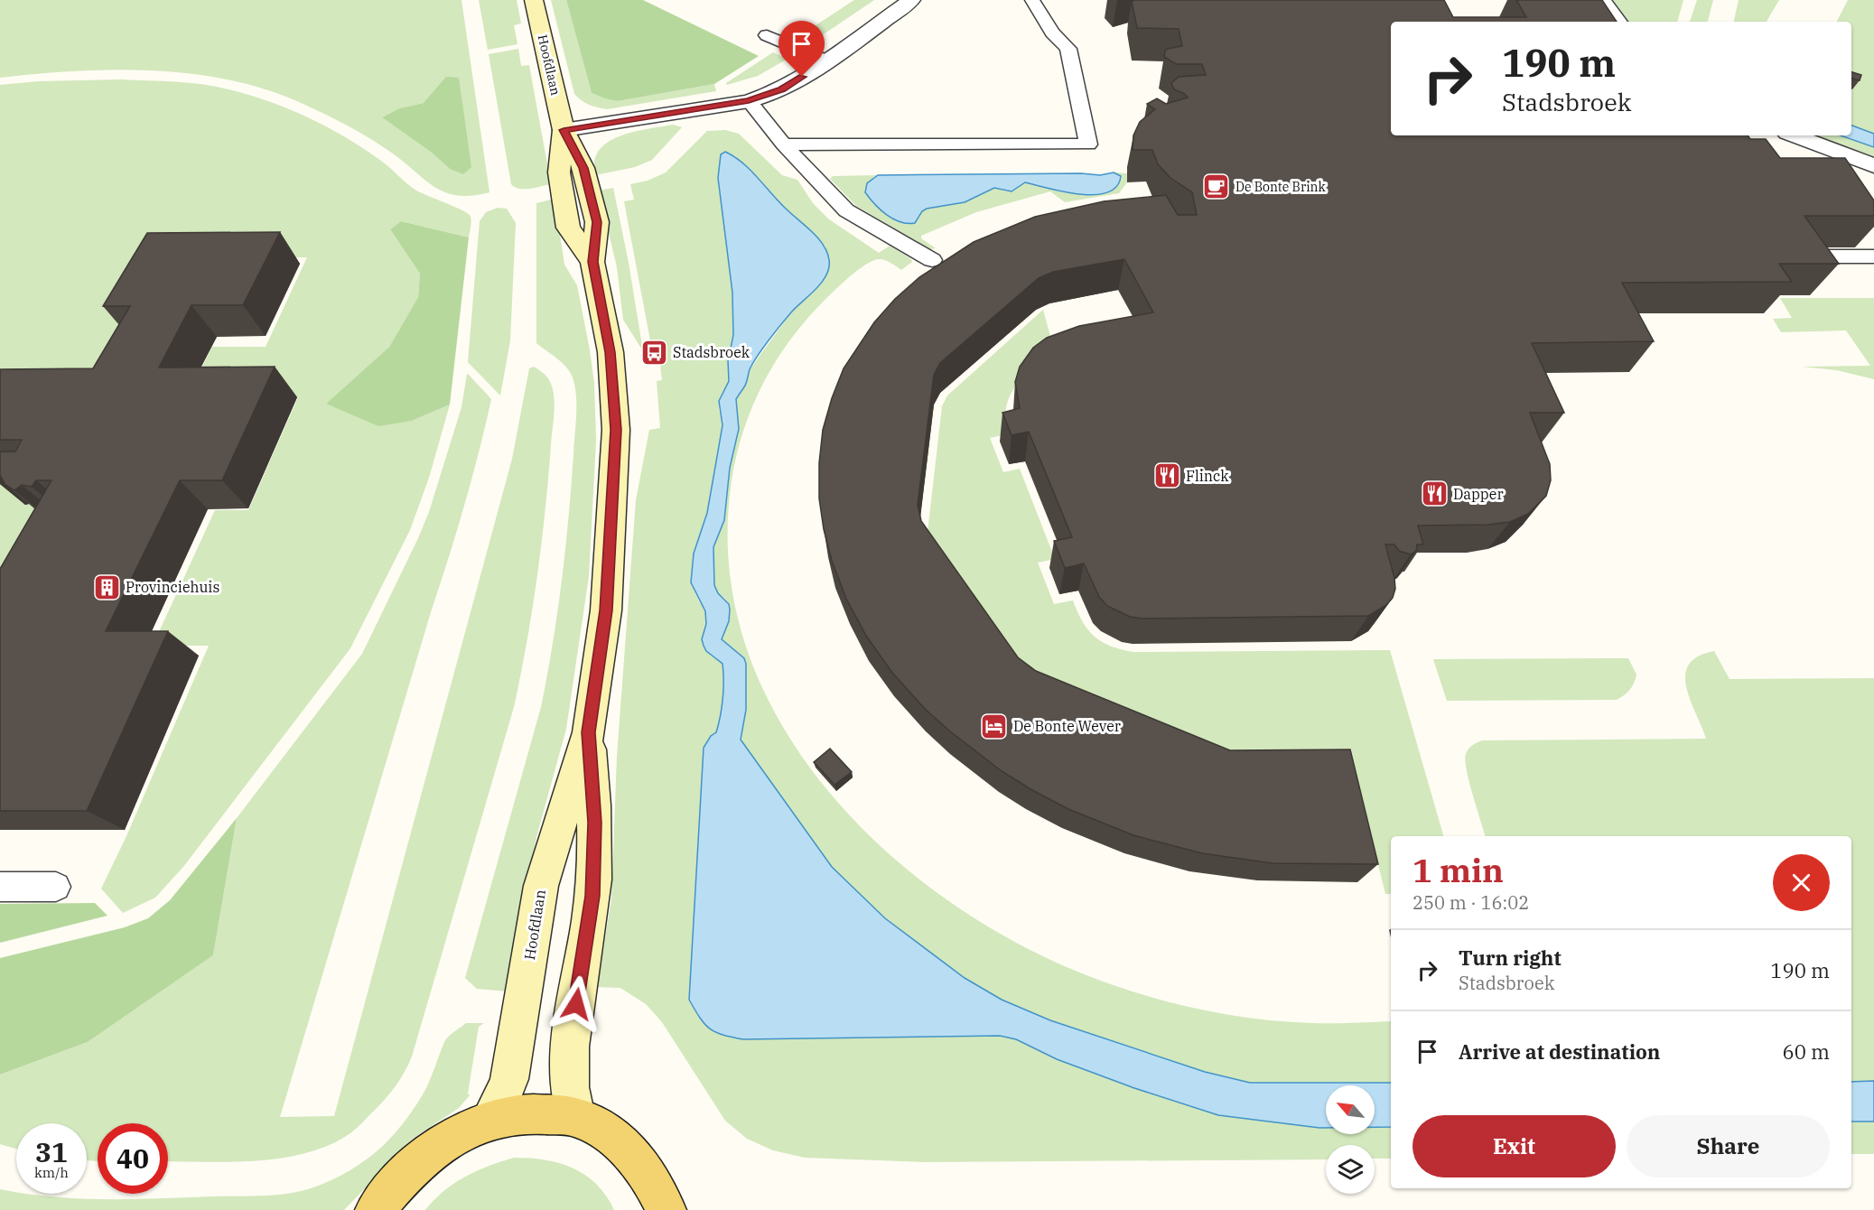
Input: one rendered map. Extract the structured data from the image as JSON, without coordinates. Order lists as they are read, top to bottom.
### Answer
{
  "streets": {
    "street": ["Hoofdlaan"]
  },
  "places": {
    "cafe": ["De Bonte Brink"],
    "bus stop": ["Stadsbroek"],
    "restaurant": ["Flinck", "Dapper"],
    "building": ["Provinciehuis"],
    "hotel": ["De Bonte Wever"]
  },
  "north": "top left",
  "page": {
    "turn": ["190 m", "Stadsbroek"],
    "heading": ["1 min", "250 m · 16:02"],
    "list": [
      {
        "name": "Turn right",
        "note": "Stadsbroek",
        "value": "190 m"
      },
      {
        "name": "Arrive at destination",
        "value": "60 m"
      }
    ],
    "buttons": ["Exit", "Share"],
    "speed": "31 km/h",
    "limit": "40"
  }
}
